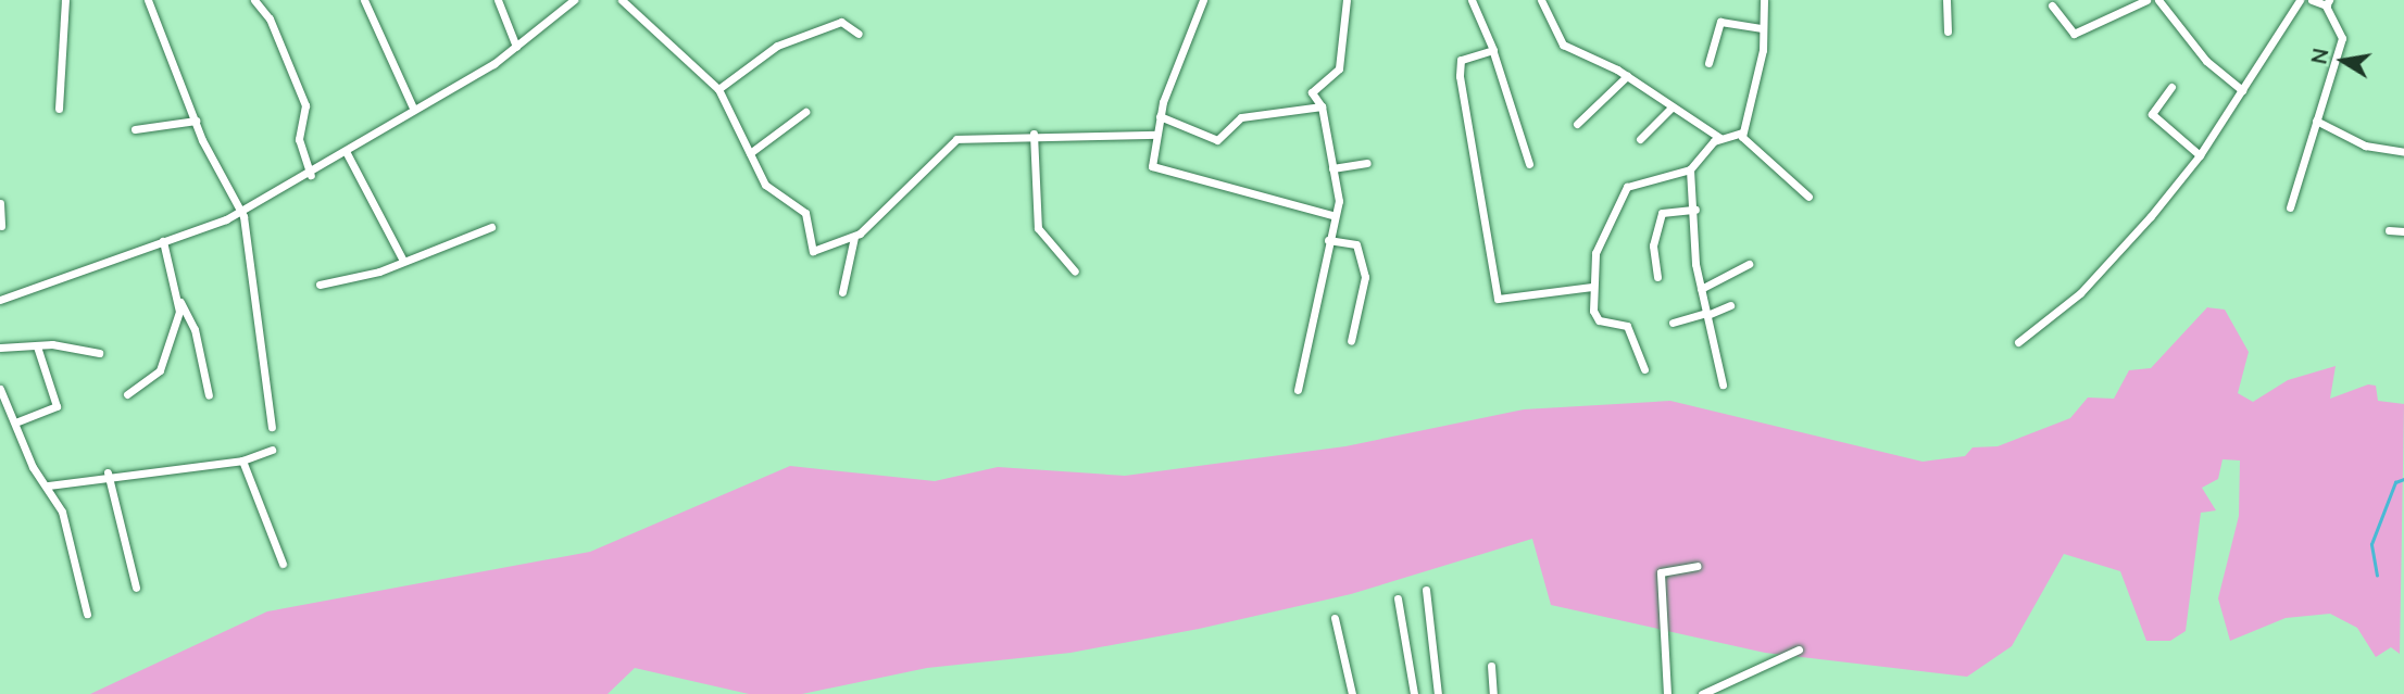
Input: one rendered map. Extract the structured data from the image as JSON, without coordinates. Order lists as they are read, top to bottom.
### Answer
{
  "north": "left"
}
